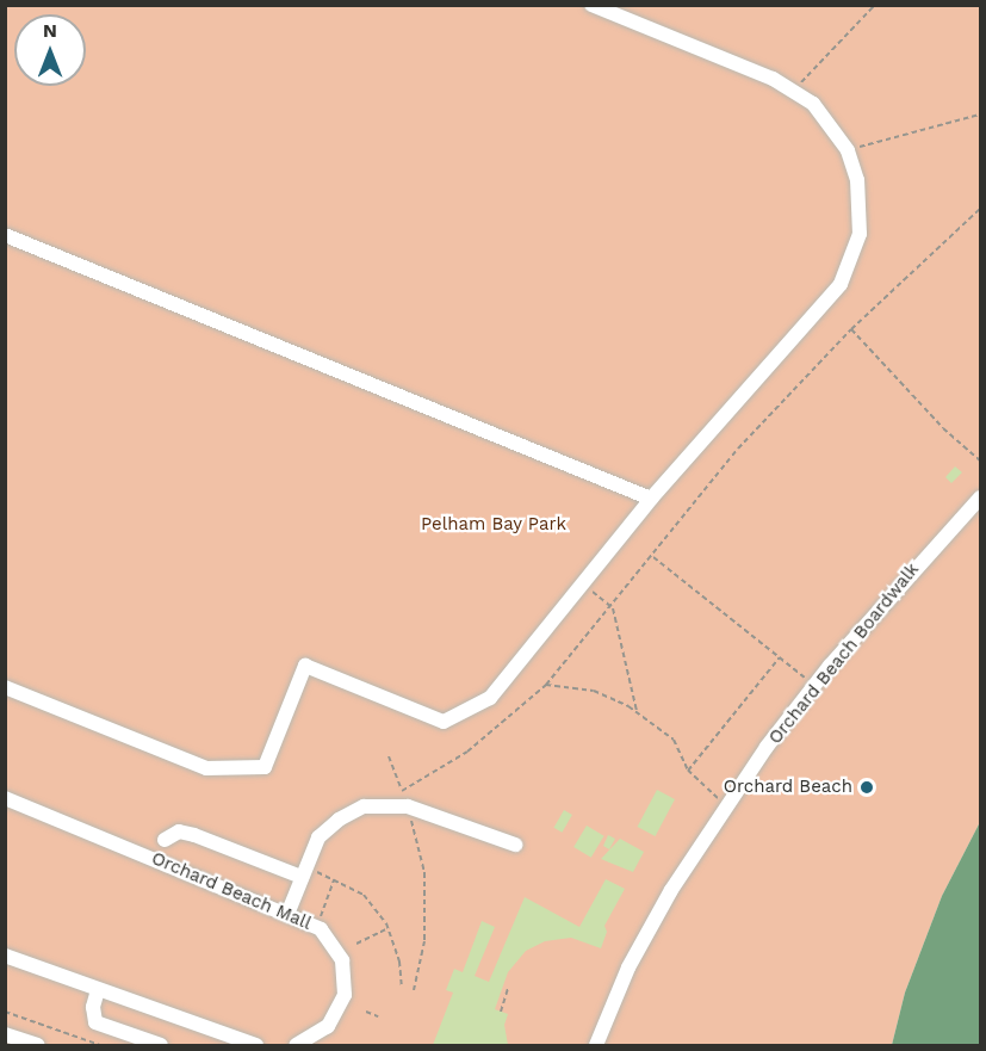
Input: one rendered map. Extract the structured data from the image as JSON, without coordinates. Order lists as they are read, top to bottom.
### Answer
{
  "streets": {
    "street": ["Orchard Beach Boardwalk", "Orchard Beach Mall"]
  },
  "parks": ["Pelham Bay Park"],
  "places": ["Orchard Beach"],
  "north": "top"
}
